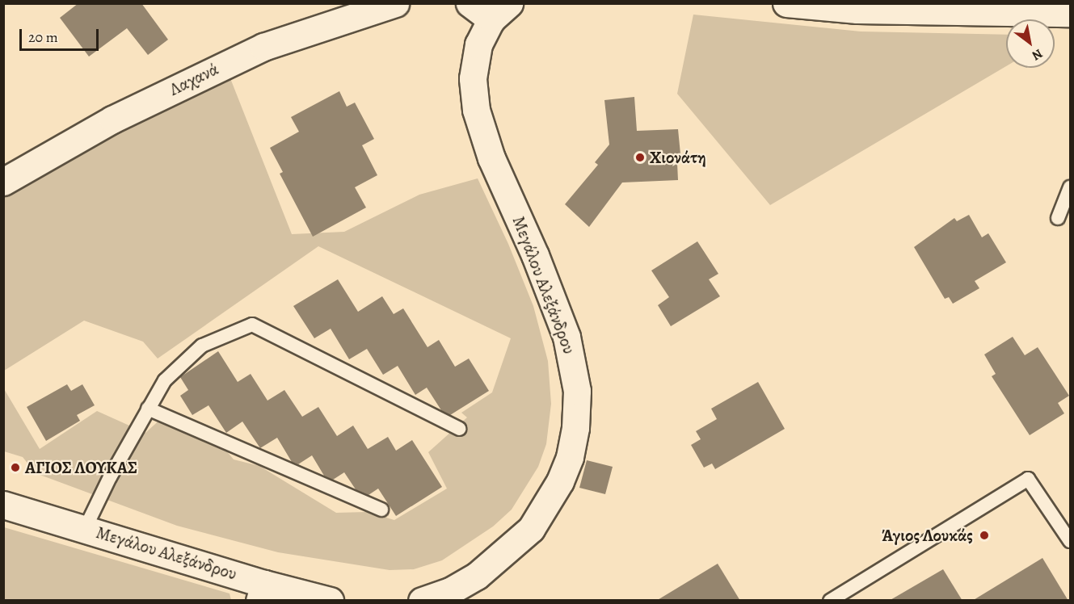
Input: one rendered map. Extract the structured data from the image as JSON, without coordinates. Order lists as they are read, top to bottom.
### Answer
{
  "streets": {
    "main road": ["Λαχανά", "Μεγάλου Αλεξάνδρου"]
  },
  "places": ["Χιονάτη", "ΑΓΙΟΣ ΛΟΥΚΑΣ", "Άγιος Λουκάς"],
  "scale_bar": "20 m",
  "north": "bottom right"
}
